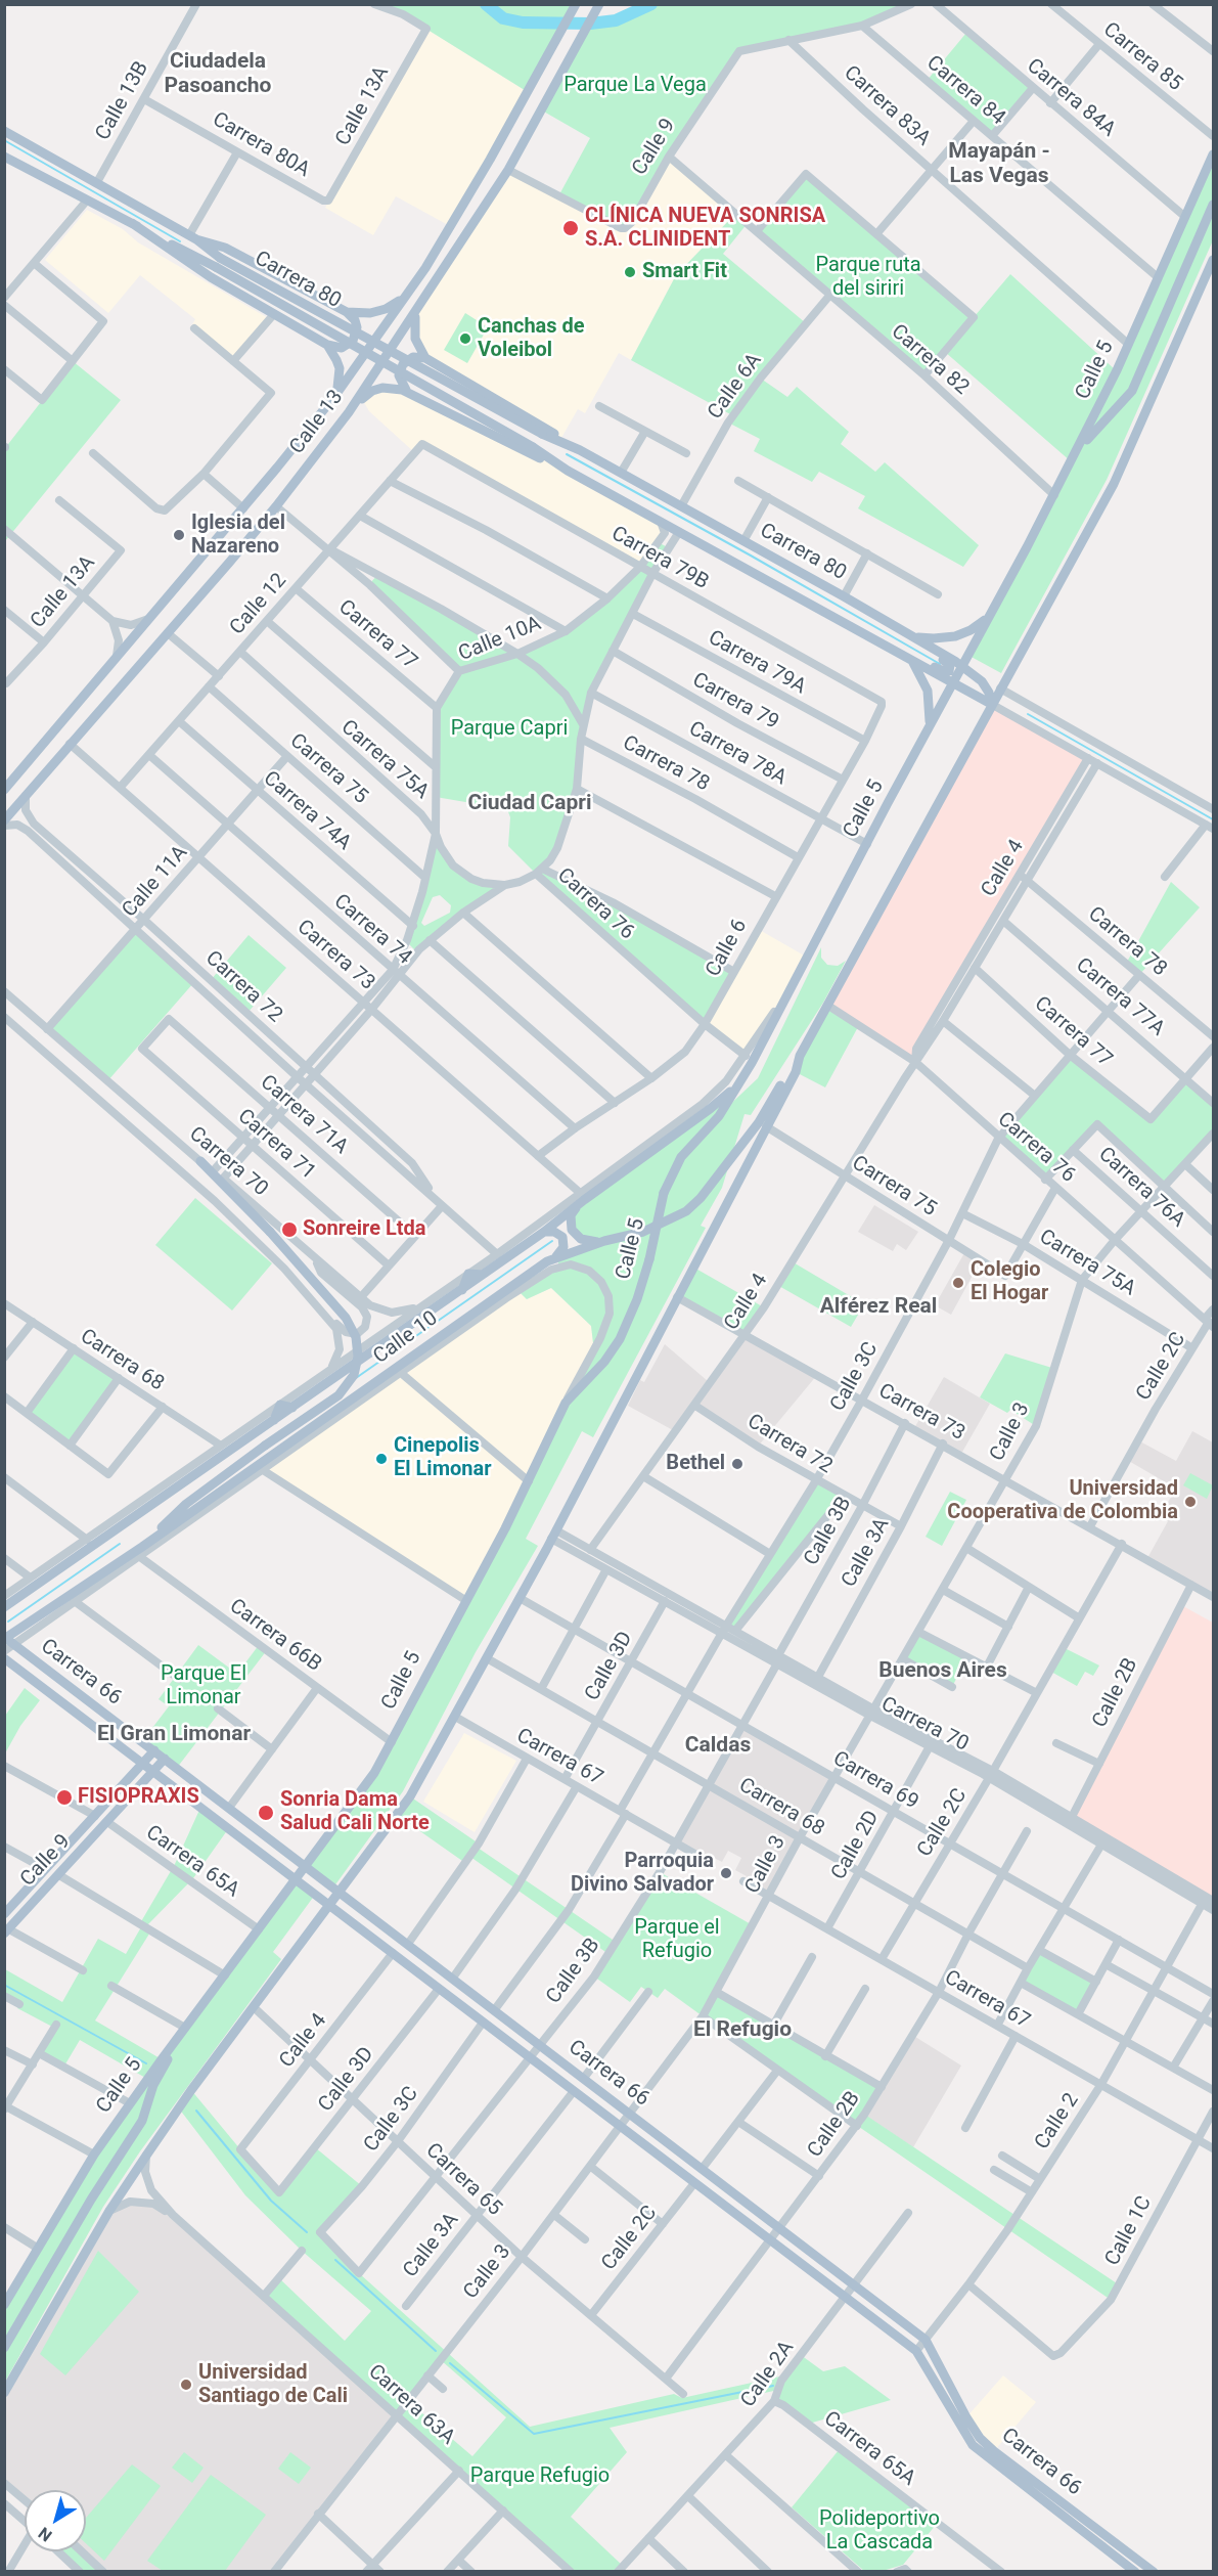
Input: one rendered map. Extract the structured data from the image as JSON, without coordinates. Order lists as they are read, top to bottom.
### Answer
{
  "streets": {
    "main road": [
      "Calle 9",
      "Carrera 80",
      "Calle 5",
      "Calle 13",
      "Calle 10",
      "Carrera 66"
    ],
    "street": [
      "Carrera 85",
      "Carrera 84",
      "Carrera 84A",
      "Calle 13B",
      "Calle 13A",
      "Carrera 83A",
      "Carrera 80A",
      "Carrera 82",
      "Calle 6A",
      "Carrera 79B",
      "Calle 12",
      "Carrera 77",
      "Calle 10A",
      "Carrera 79A",
      "Carrera 79",
      "Carrera 78A",
      "Carrera 75A",
      "Carrera 78",
      "Carrera 75",
      "Carrera 74A",
      "Calle 4",
      "Calle 11A",
      "Carrera 76",
      "Carrera 74",
      "Calle 6",
      "Carrera 73",
      "Carrera 72",
      "Carrera 77A",
      "Carrera 71A",
      "Carrera 71",
      "Carrera 70",
      "Carrera 76A",
      "Carrera 68",
      "Calle 2C",
      "Calle 3C",
      "Calle 3",
      "Calle 3B",
      "Calle 3A",
      "Carrera 66B",
      "Calle 3D",
      "Calle 2B",
      "Carrera 67",
      "Carrera 69",
      "Calle 2D",
      "Carrera 65A",
      "Calle 2",
      "Carrera 65",
      "Calle 1C",
      "Calle 2A",
      "Carrera 63A"
    ]
  },
  "crossings": [
    ["Carrera 84", "Calle 9"],
    ["Carrera 84", "Calle 5"],
    ["Carrera 84A", "Calle 5"],
    ["Calle 13B", "Carrera 80A"],
    ["Calle 13B", "Carrera 80"],
    ["Calle 13A", "Carrera 80A"],
    ["Carrera 83A", "Calle 9"],
    ["Carrera 83A", "Calle 5"],
    ["Calle 9", "Carrera 82"],
    ["Calle 9", "Calle 13"],
    ["Calle 9", "Carrera 66"],
    ["Calle 9", "Carrera 65A"],
    ["Carrera 80", "Calle 5"],
    ["Carrera 80", "Calle 6A"],
    ["Carrera 80", "Calle 10A"],
    ["Carrera 80", "Calle 4"],
    ["Carrera 82", "Calle 5"],
    ["Carrera 82", "Calle 6A"],
    ["Calle 5", "Carrera 78A"],
    ["Calle 5", "Calle 10"],
    ["Calle 5", "Carrera 66B"],
    ["Calle 5", "Carrera 66"],
    ["Calle 5", "Carrera 65A"],
    ["Calle 13", "Carrera 73"],
    ["Calle 13", "Carrera 72"],
    ["Carrera 79B", "Calle 12"],
    ["Carrera 79B", "Calle 10A"],
    ["Carrera 79B", "Calle 6"],
    ["Calle 12", "Carrera 77"],
    ["Calle 12", "Carrera 75A"],
    ["Calle 12", "Carrera 75"],
    ["Calle 12", "Carrera 74A"],
    ["Calle 12", "Carrera 74"],
    ["Calle 12", "Carrera 73"],
    ["Carrera 77", "Calle 10A"],
    ["Carrera 77", "Carrera 75A"],
    ["Carrera 77", "Carrera 78"],
    ["Carrera 77", "Calle 4"],
    ["Carrera 77", "Carrera 76"],
    ["Carrera 77", "Carrera 77A"],
    ["Carrera 77", "Calle 3C"],
    ["Calle 10A", "Carrera 75A"],
    ["Calle 10A", "Carrera 78"],
    ["Calle 10A", "Carrera 76"],
    ["Carrera 79A", "Calle 6"],
    ["Carrera 79", "Calle 6"],
    ["Carrera 78A", "Calle 6"],
    ["Carrera 75A", "Carrera 78"],
    ["Carrera 75A", "Carrera 75"],
    ["Carrera 75A", "Carrera 76"],
    ["Carrera 75A", "Calle 2C"],
    ["Carrera 75A", "Calle 3C"],
    ["Carrera 75A", "Calle 3"],
    ["Carrera 78", "Calle 4"],
    ["Carrera 78", "Carrera 76"],
    ["Carrera 78", "Calle 6"],
    ["Carrera 78", "Calle 3C"],
    ["Carrera 75", "Calle 4"],
    ["Carrera 75", "Calle 11A"],
    ["Carrera 75", "Calle 3C"],
    ["Carrera 74A", "Calle 11A"],
    ["Calle 4", "Carrera 76"],
    ["Calle 4", "Carrera 73"],
    ["Calle 4", "Carrera 72"],
    ["Calle 4", "Carrera 77A"],
    ["Calle 4", "Carrera 70"],
    ["Calle 4", "Calle 3D"],
    ["Calle 4", "Carrera 66"],
    ["Calle 4", "Carrera 65"],
    ["Calle 11A", "Carrera 74"],
    ["Calle 11A", "Carrera 73"],
    ["Calle 11A", "Carrera 72"],
    ["Calle 11A", "Carrera 70"],
    ["Carrera 76", "Calle 6"],
    ["Carrera 76", "Calle 10"],
    ["Carrera 76", "Calle 2C"],
    ["Carrera 76", "Calle 3C"],
    ["Carrera 76", "Calle 3"],
    ["Carrera 74", "Calle 6"],
    ["Calle 6", "Carrera 73"],
    ["Carrera 73", "Calle 10"],
    ["Carrera 73", "Calle 2C"],
    ["Carrera 73", "Calle 3C"],
    ["Carrera 73", "Calle 3"],
    ["Carrera 73", "Calle 3B"],
    ["Carrera 73", "Calle 3A"],
    ["Carrera 73", "Calle 2B"],
    ["Carrera 72", "Calle 10"],
    ["Carrera 72", "Calle 3C"],
    ["Carrera 72", "Calle 3B"],
    ["Carrera 72", "Calle 3A"],
    ["Carrera 77A", "Calle 3C"],
    ["Carrera 71A", "Carrera 71"],
    ["Carrera 70", "Calle 10"],
    ["Carrera 70", "Calle 2C"],
    ["Carrera 70", "Calle 3C"],
    ["Carrera 70", "Calle 3"],
    ["Carrera 70", "Calle 3B"],
    ["Carrera 70", "Calle 3A"],
    ["Carrera 70", "Calle 3D"],
    ["Carrera 70", "Calle 2B"],
    ["Carrera 70", "Calle 2D"],
    ["Carrera 70", "Calle 2"],
    ["Carrera 76A", "Calle 3"],
    ["Calle 10", "Carrera 68"],
    ["Calle 10", "Carrera 66B"],
    ["Calle 10", "Carrera 66"],
    ["Carrera 68", "Calle 2C"],
    ["Carrera 68", "Calle 3C"],
    ["Carrera 68", "Calle 3"],
    ["Carrera 68", "Calle 3B"],
    ["Carrera 68", "Calle 3D"],
    ["Carrera 68", "Calle 2B"],
    ["Carrera 68", "Calle 2D"],
    ["Calle 2C", "Carrera 66"],
    ["Calle 2C", "Carrera 67"],
    ["Calle 2C", "Carrera 69"],
    ["Calle 2C", "Carrera 65"],
    ["Calle 3C", "Calle 3B"],
    ["Calle 3C", "Carrera 66"],
    ["Calle 3C", "Carrera 67"],
    ["Calle 3C", "Carrera 69"],
    ["Calle 3C", "Carrera 65"],
    ["Calle 3", "Carrera 66"],
    ["Calle 3", "Carrera 67"],
    ["Calle 3", "Carrera 69"],
    ["Calle 3", "Carrera 65"],
    ["Calle 3", "Carrera 63A"],
    ["Calle 3B", "Carrera 66"],
    ["Calle 3B", "Carrera 67"],
    ["Calle 3B", "Carrera 69"],
    ["Calle 3B", "Carrera 65"],
    ["Calle 3A", "Carrera 66"],
    ["Calle 3A", "Carrera 65"],
    ["Calle 3D", "Carrera 66"],
    ["Calle 3D", "Carrera 67"],
    ["Calle 3D", "Carrera 69"],
    ["Calle 3D", "Carrera 65"],
    ["Carrera 66", "Calle 2B"],
    ["Carrera 66", "Calle 2"],
    ["Carrera 66", "Calle 2A"],
    ["Calle 2B", "Carrera 67"],
    ["Calle 2B", "Carrera 69"],
    ["Calle 2B", "Carrera 65"],
    ["Carrera 67", "Calle 2D"],
    ["Carrera 67", "Calle 2"],
    ["Carrera 67", "Calle 1C"],
    ["Carrera 69", "Calle 2D"],
    ["Carrera 69", "Calle 2"],
    ["Carrera 65A", "Calle 2A"],
    ["Calle 2", "Calle 1C"]
  ],
  "districts": [
    "Ciudadela Pasoancho",
    "Mayapán - Las Vegas",
    "Ciudad Capri",
    "Alférez Real",
    "Buenos Aires",
    "El Gran Limonar",
    "Caldas",
    "El Refugio"
  ],
  "parks": [
    "Parque La Vega",
    "Parque ruta del siriri",
    "Parque Capri",
    "Parque El Limonar",
    "Parque el Refugio",
    "Parque Refugio",
    "Polideportivo La Cascada"
  ],
  "places": [
    "CLÍNICA NUEVA SONRISA S.A. CLINIDENT",
    "Smart Fit",
    "Canchas de Voleibol",
    "Iglesia del Nazareno",
    "Sonreire Ltda",
    "Colegio El Hogar",
    "Cinepolis El Limonar",
    "Bethel",
    "Universidad Cooperativa de Colombia",
    "FISIOPRAXIS",
    "Sonria Dama Salud Cali Norte",
    "Parroquia Divino Salvador",
    "Universidad Santiago de Cali"
  ],
  "north": "bottom left"
}
